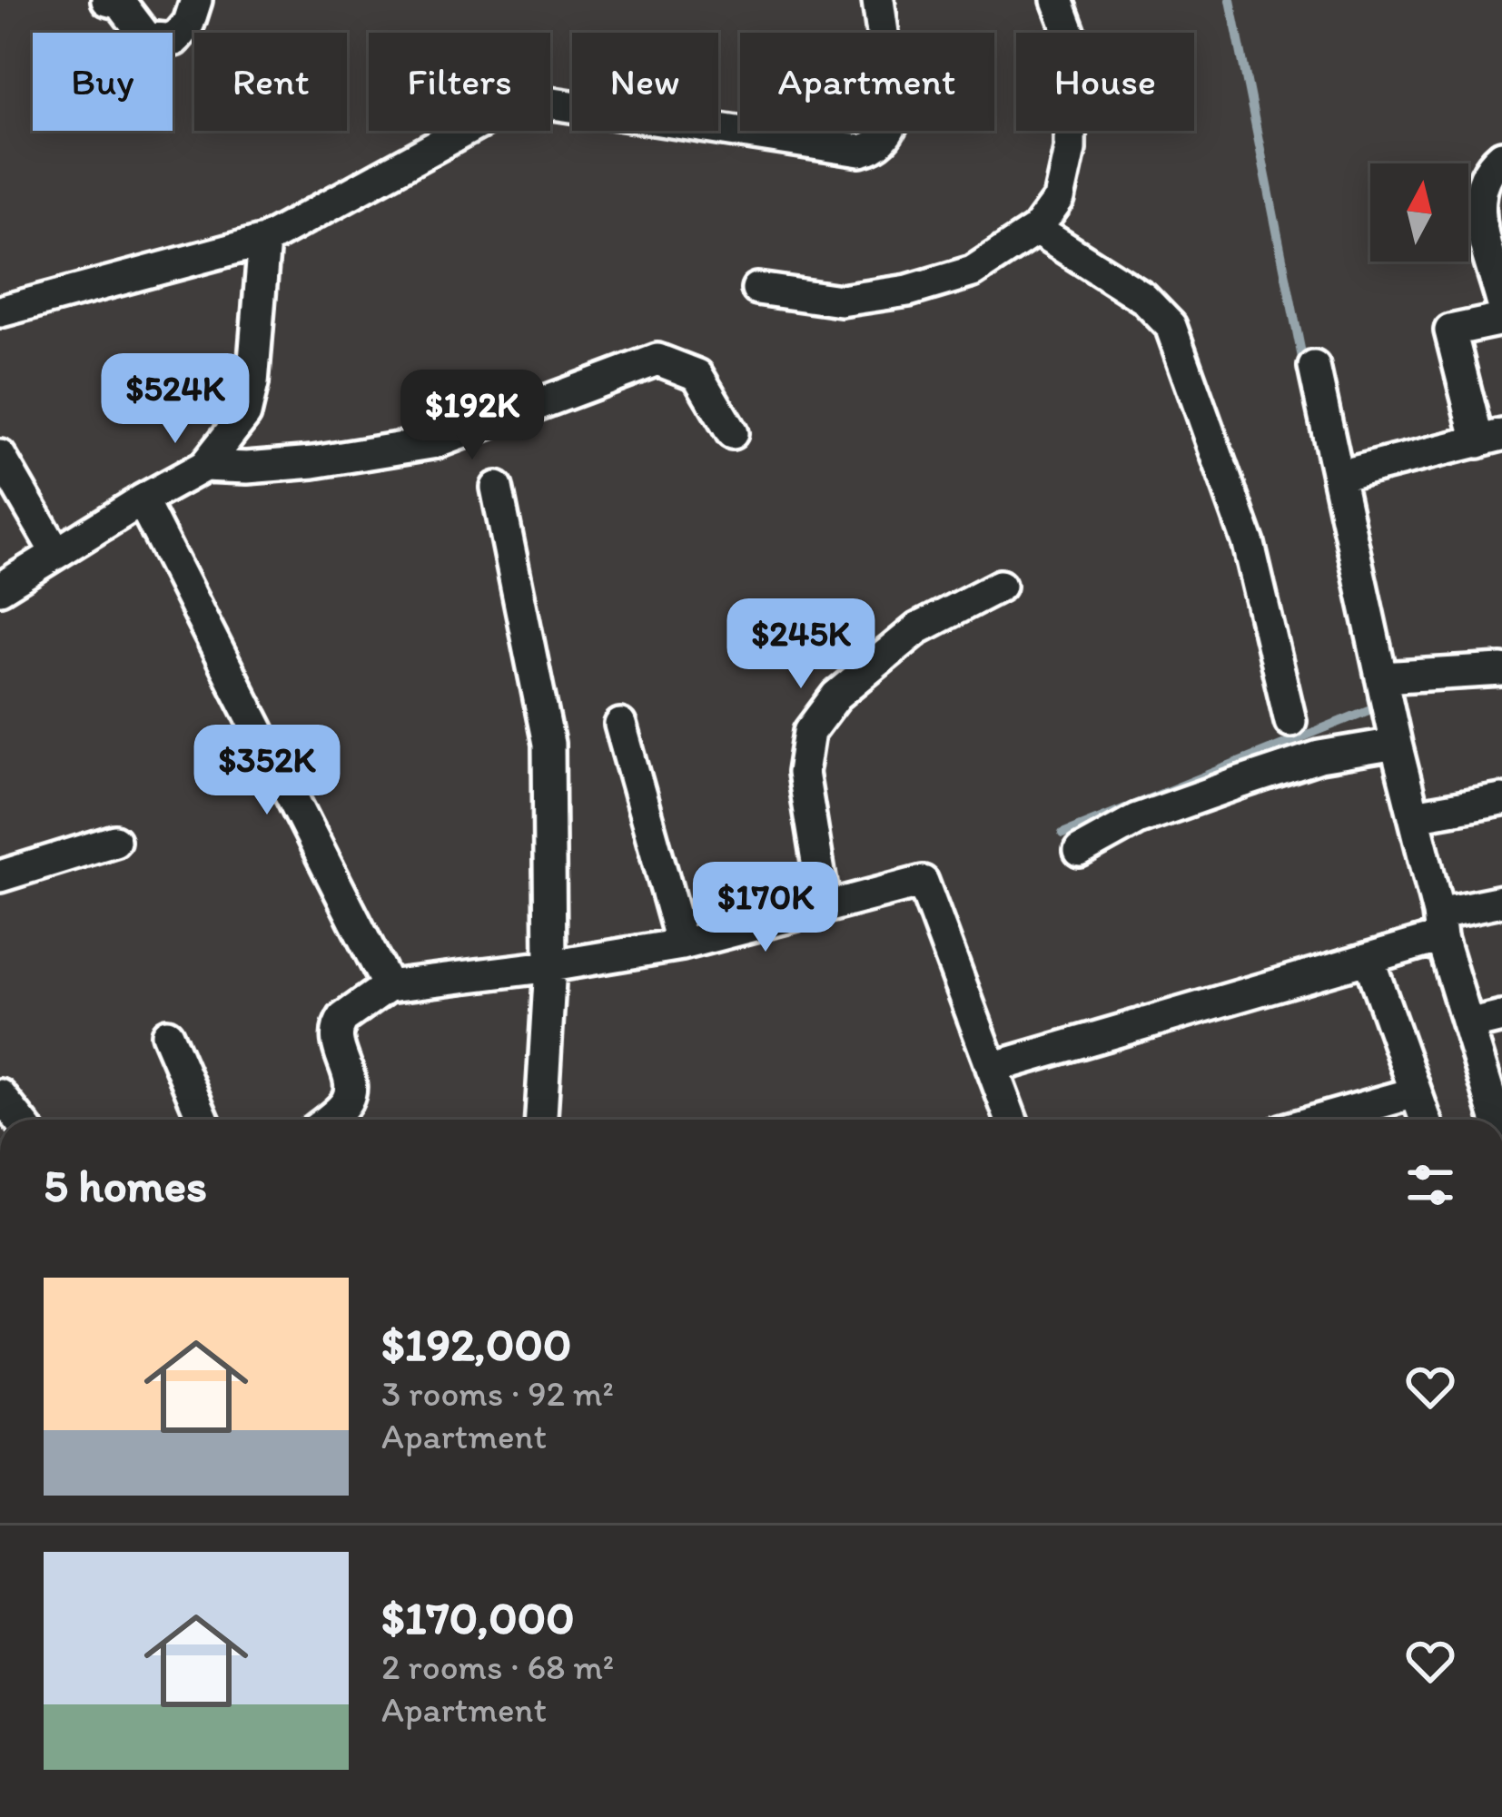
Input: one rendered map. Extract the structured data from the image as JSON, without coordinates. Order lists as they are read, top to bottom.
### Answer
{
  "north": "top",
  "page": {
    "chip": [
      "Buy",
      "Rent",
      "Filters",
      "New",
      "Apartment",
      "House"
    ],
    "price": [
      "$524K",
      "$192K",
      "$245K",
      "$352K",
      "$170K"
    ],
    "heading": "5 homes",
    "list": [
      {
        "name": "$192,000",
        "note": "3 rooms · 92 m² · Apartment"
      },
      {
        "name": "$170,000",
        "note": "2 rooms · 68 m² · Apartment"
      }
    ]
  }
}
